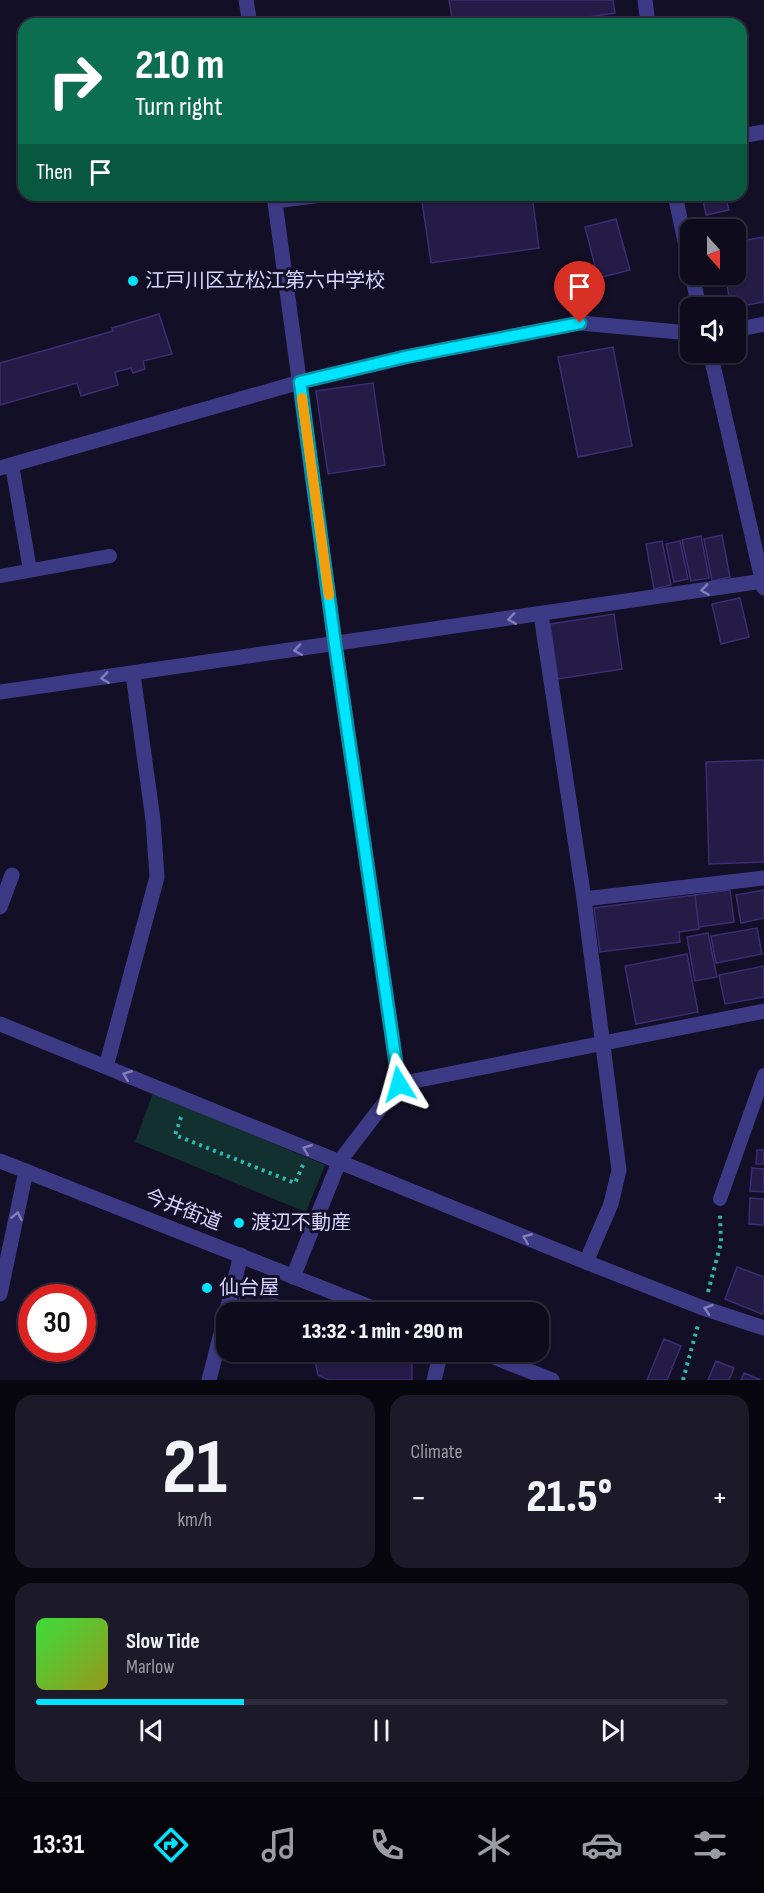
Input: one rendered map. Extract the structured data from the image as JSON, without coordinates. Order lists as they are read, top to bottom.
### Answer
{
  "streets": {
    "street": ["今井街道"]
  },
  "places": ["江戸川区立松江第六中学校", "渡辺不動産", "仙台屋"],
  "north": "bottom",
  "page": {
    "turn": ["210 m", "Turn right"],
    "then": "Then",
    "limit": "30",
    "trip": "13:32 · 1 min · 290 m",
    "tile": [
      ["21", "km/h"],
      "Climate"
    ],
    "heat": ["−", "21.5°", "+"],
    "song": ["Slow Tide", "Marlow"],
    "tabs": "13:31"
  }
}
